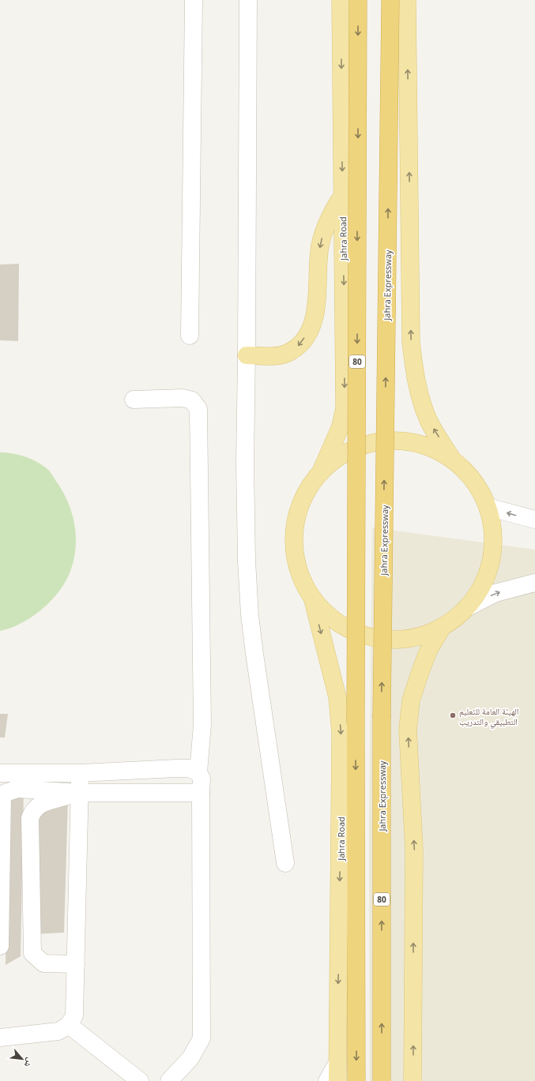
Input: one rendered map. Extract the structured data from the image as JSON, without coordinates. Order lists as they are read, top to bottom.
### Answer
{
  "streets": {
    "highway": ["Jahra Expressway", "80"],
    "main road": ["Jahra Road"]
  },
  "places": ["الهيئة العامة للتعليم التطبيقي والتدريب"],
  "north": "bottom right"
}
